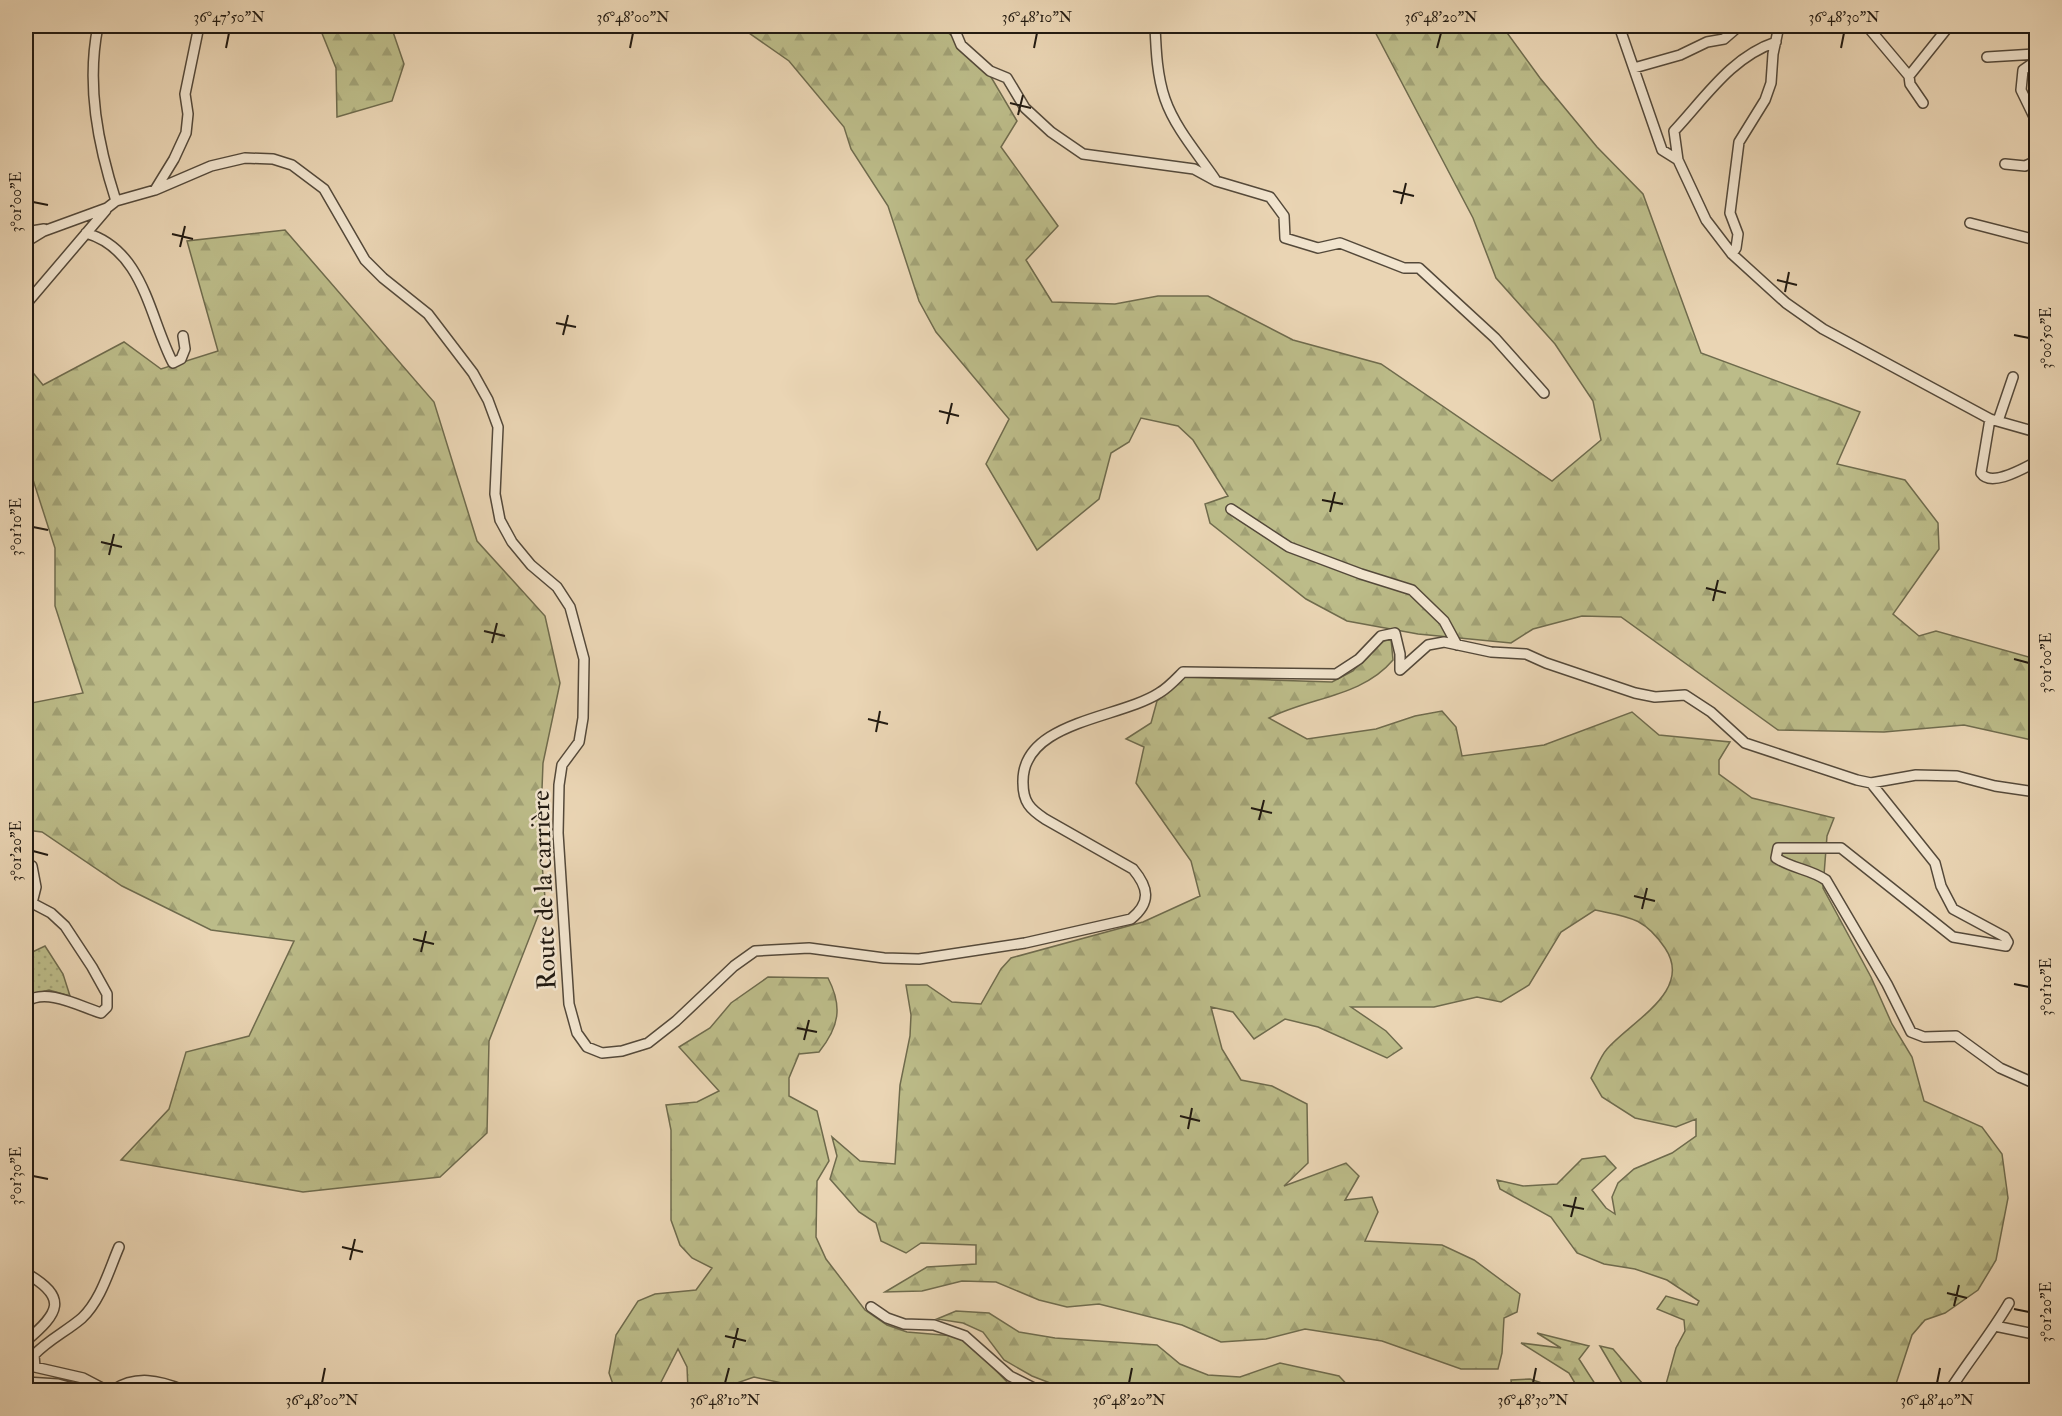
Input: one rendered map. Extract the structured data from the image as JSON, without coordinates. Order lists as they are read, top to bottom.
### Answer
{
  "streets": {
    "street": ["Route de la carrière"]
  },
  "coordinates": [
    "36°47'50\"N",
    "36°48'00\"N",
    "36°48'10\"N",
    "36°48'20\"N",
    "36°48'30\"N",
    "3°01'00\"E",
    "3°00'50\"E",
    "3°01'10\"E",
    "3°01'20\"E",
    "3°01'30\"E",
    "36°48'40\"N"
  ]
}
